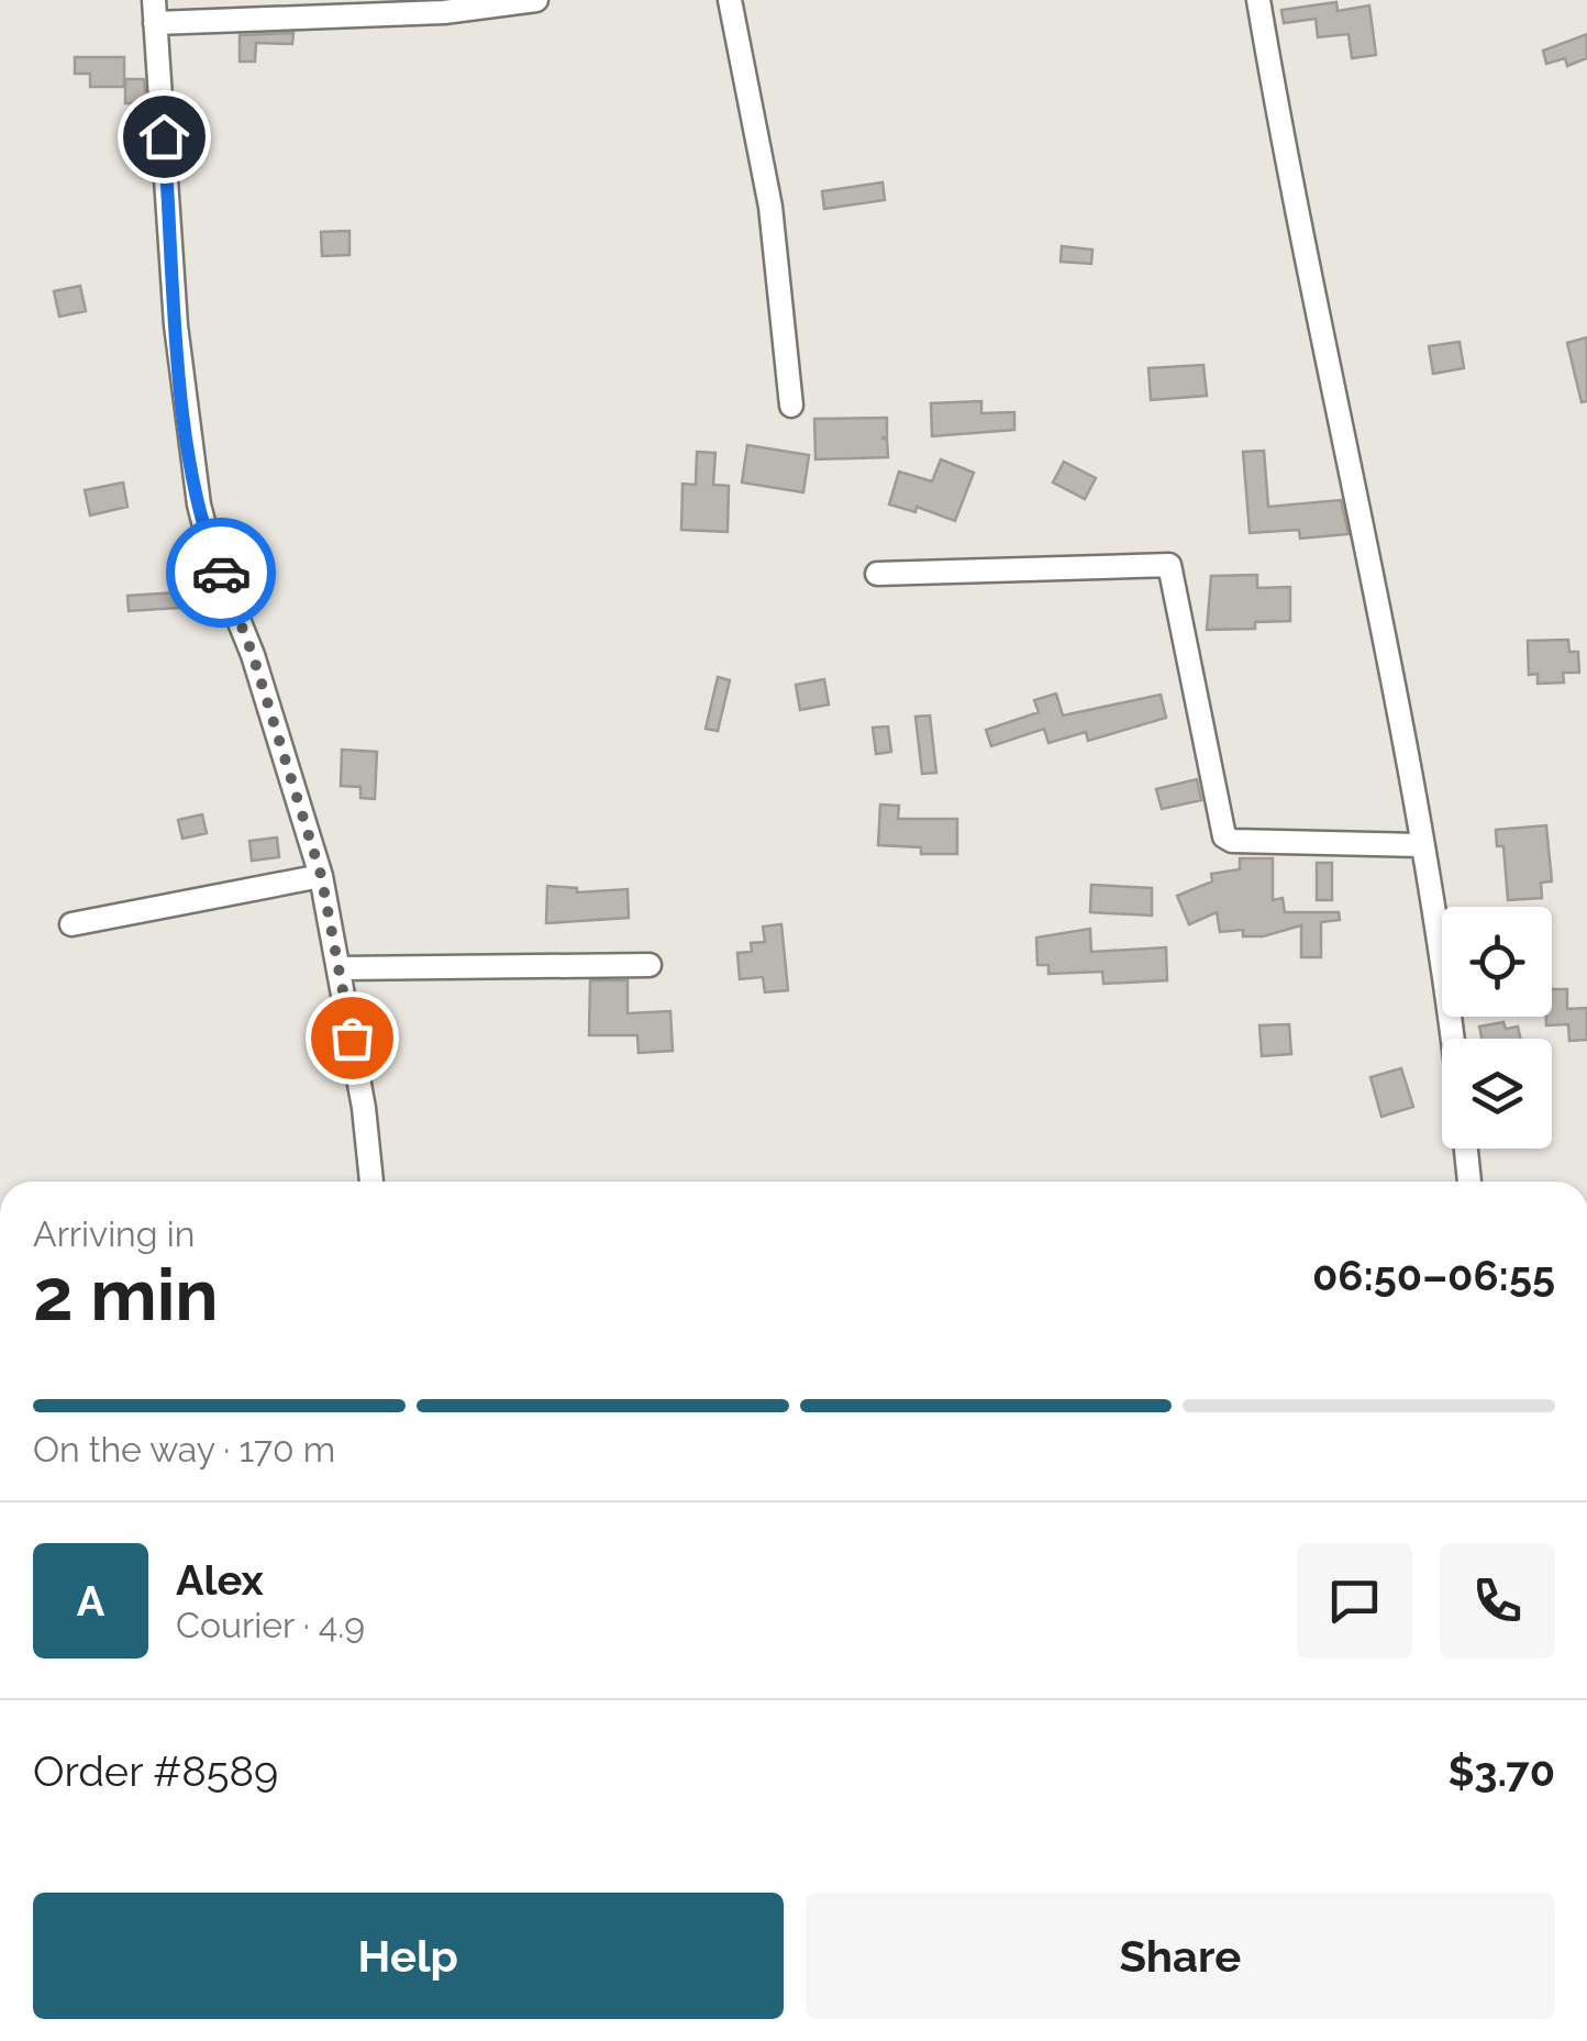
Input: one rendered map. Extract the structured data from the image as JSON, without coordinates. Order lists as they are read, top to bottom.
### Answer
{
  "page": {
    "heading": ["2 min", "Arriving in", "06:50–06:55"],
    "panel": [
      "Alex",
      "Courier · 4.9",
      "Order #8589",
      "$3.70"
    ],
    "bar": "On the way · 170 m",
    "round": "A",
    "buttons": ["Help", "Share"]
  }
}
